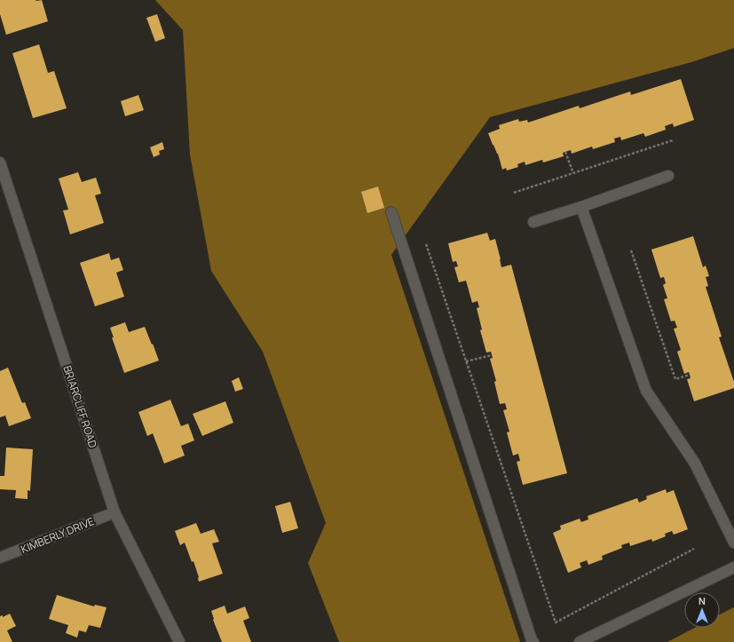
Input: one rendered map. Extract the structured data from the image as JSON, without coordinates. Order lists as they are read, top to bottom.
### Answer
{
  "streets": {
    "street": ["BRIARCLIFF ROAD", "KIMBERLY DRIVE"]
  },
  "crossings": [
    ["BRIARCLIFF ROAD", "KIMBERLY DRIVE"]
  ],
  "north": "top"
}
